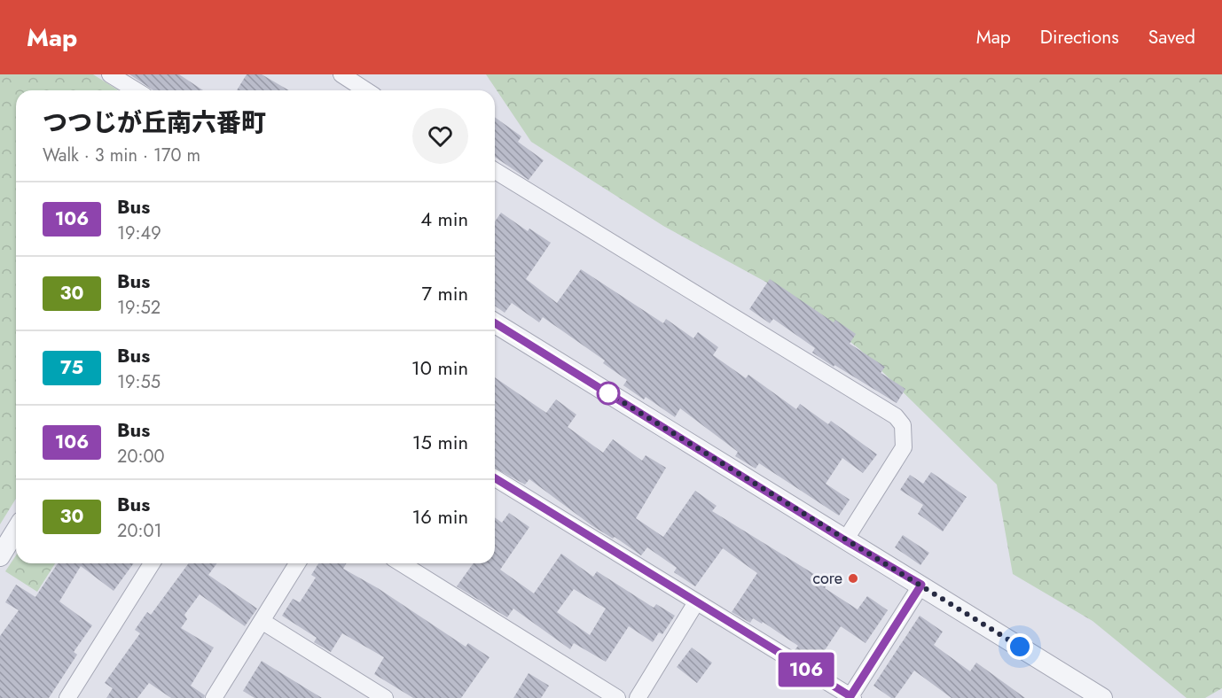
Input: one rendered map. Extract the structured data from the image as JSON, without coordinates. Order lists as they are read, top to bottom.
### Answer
{
  "places": ["core"],
  "lines": ["bus line 106"],
  "page": {
    "header": "Map",
    "nav": ["Map", "Directions", "Saved"],
    "on_map": "106",
    "heading": ["つつじが丘南六番町", "Walk · 3 min · 170 m"],
    "list": [
      {
        "mark": "106",
        "name": "Bus",
        "note": "19:49",
        "value": "4 min"
      },
      {
        "mark": "30",
        "name": "Bus",
        "note": "19:52",
        "value": "7 min"
      },
      {
        "mark": "75",
        "name": "Bus",
        "note": "19:55",
        "value": "10 min"
      },
      {
        "mark": "106",
        "name": "Bus",
        "note": "20:00",
        "value": "15 min"
      },
      {
        "mark": "30",
        "name": "Bus",
        "note": "20:01",
        "value": "16 min"
      }
    ]
  }
}
